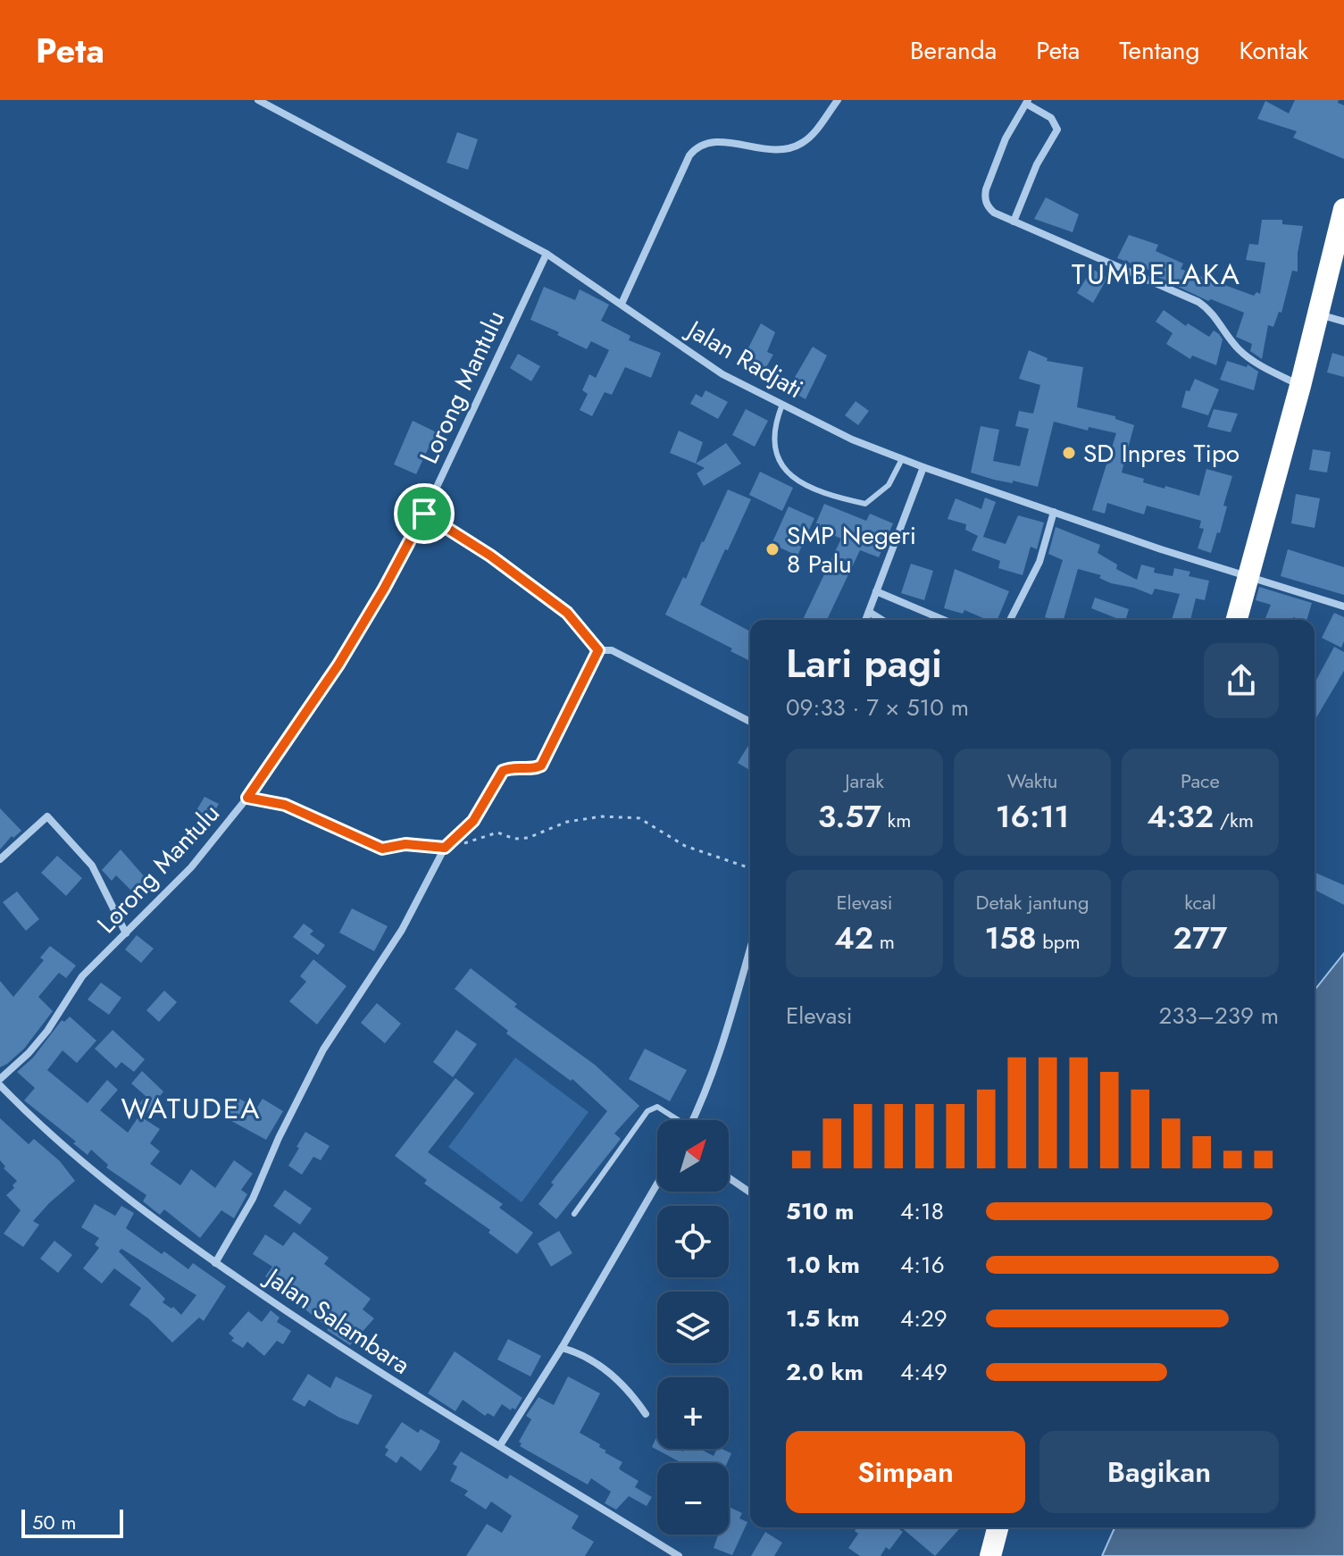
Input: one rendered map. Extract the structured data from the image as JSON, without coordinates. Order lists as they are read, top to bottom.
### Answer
{
  "streets": {
    "street": ["Jalan Radjati", "Lorong Mantulu", "Jalan Salambara"]
  },
  "crossings": [
    ["Jalan Radjati", "Lorong Mantulu"]
  ],
  "districts": ["TUMBELAKA", "WATUDEA"],
  "places": ["SD Inpres Tipo", "SMP Negeri 8 Palu"],
  "scale_bar": "50 m",
  "north": "top right",
  "page": {
    "header": "Peta",
    "nav": [
      "Beranda",
      "Peta",
      "Tentang",
      "Kontak"
    ],
    "heading": ["Lari pagi", "09:33 · 7 × 510 m"],
    "stats": [
      ["Jarak", "3.57 km"],
      ["Waktu", "16:11"],
      ["Pace", "4:32 /km"],
      ["Elevasi", "42 m"],
      ["Detak jantung", "158 bpm"],
      ["kcal", "277"]
    ],
    "chart": ["Elevasi", "233–239 m"],
    "map_buttons": ["+", "−"],
    "list": [
      {
        "name": "510 m",
        "note": "4:18"
      },
      {
        "name": "1.0 km",
        "note": "4:16"
      },
      {
        "name": "1.5 km",
        "note": "4:29"
      },
      {
        "name": "2.0 km",
        "note": "4:49"
      }
    ],
    "buttons": ["Simpan", "Bagikan"],
    "scale": "50 m"
  }
}
